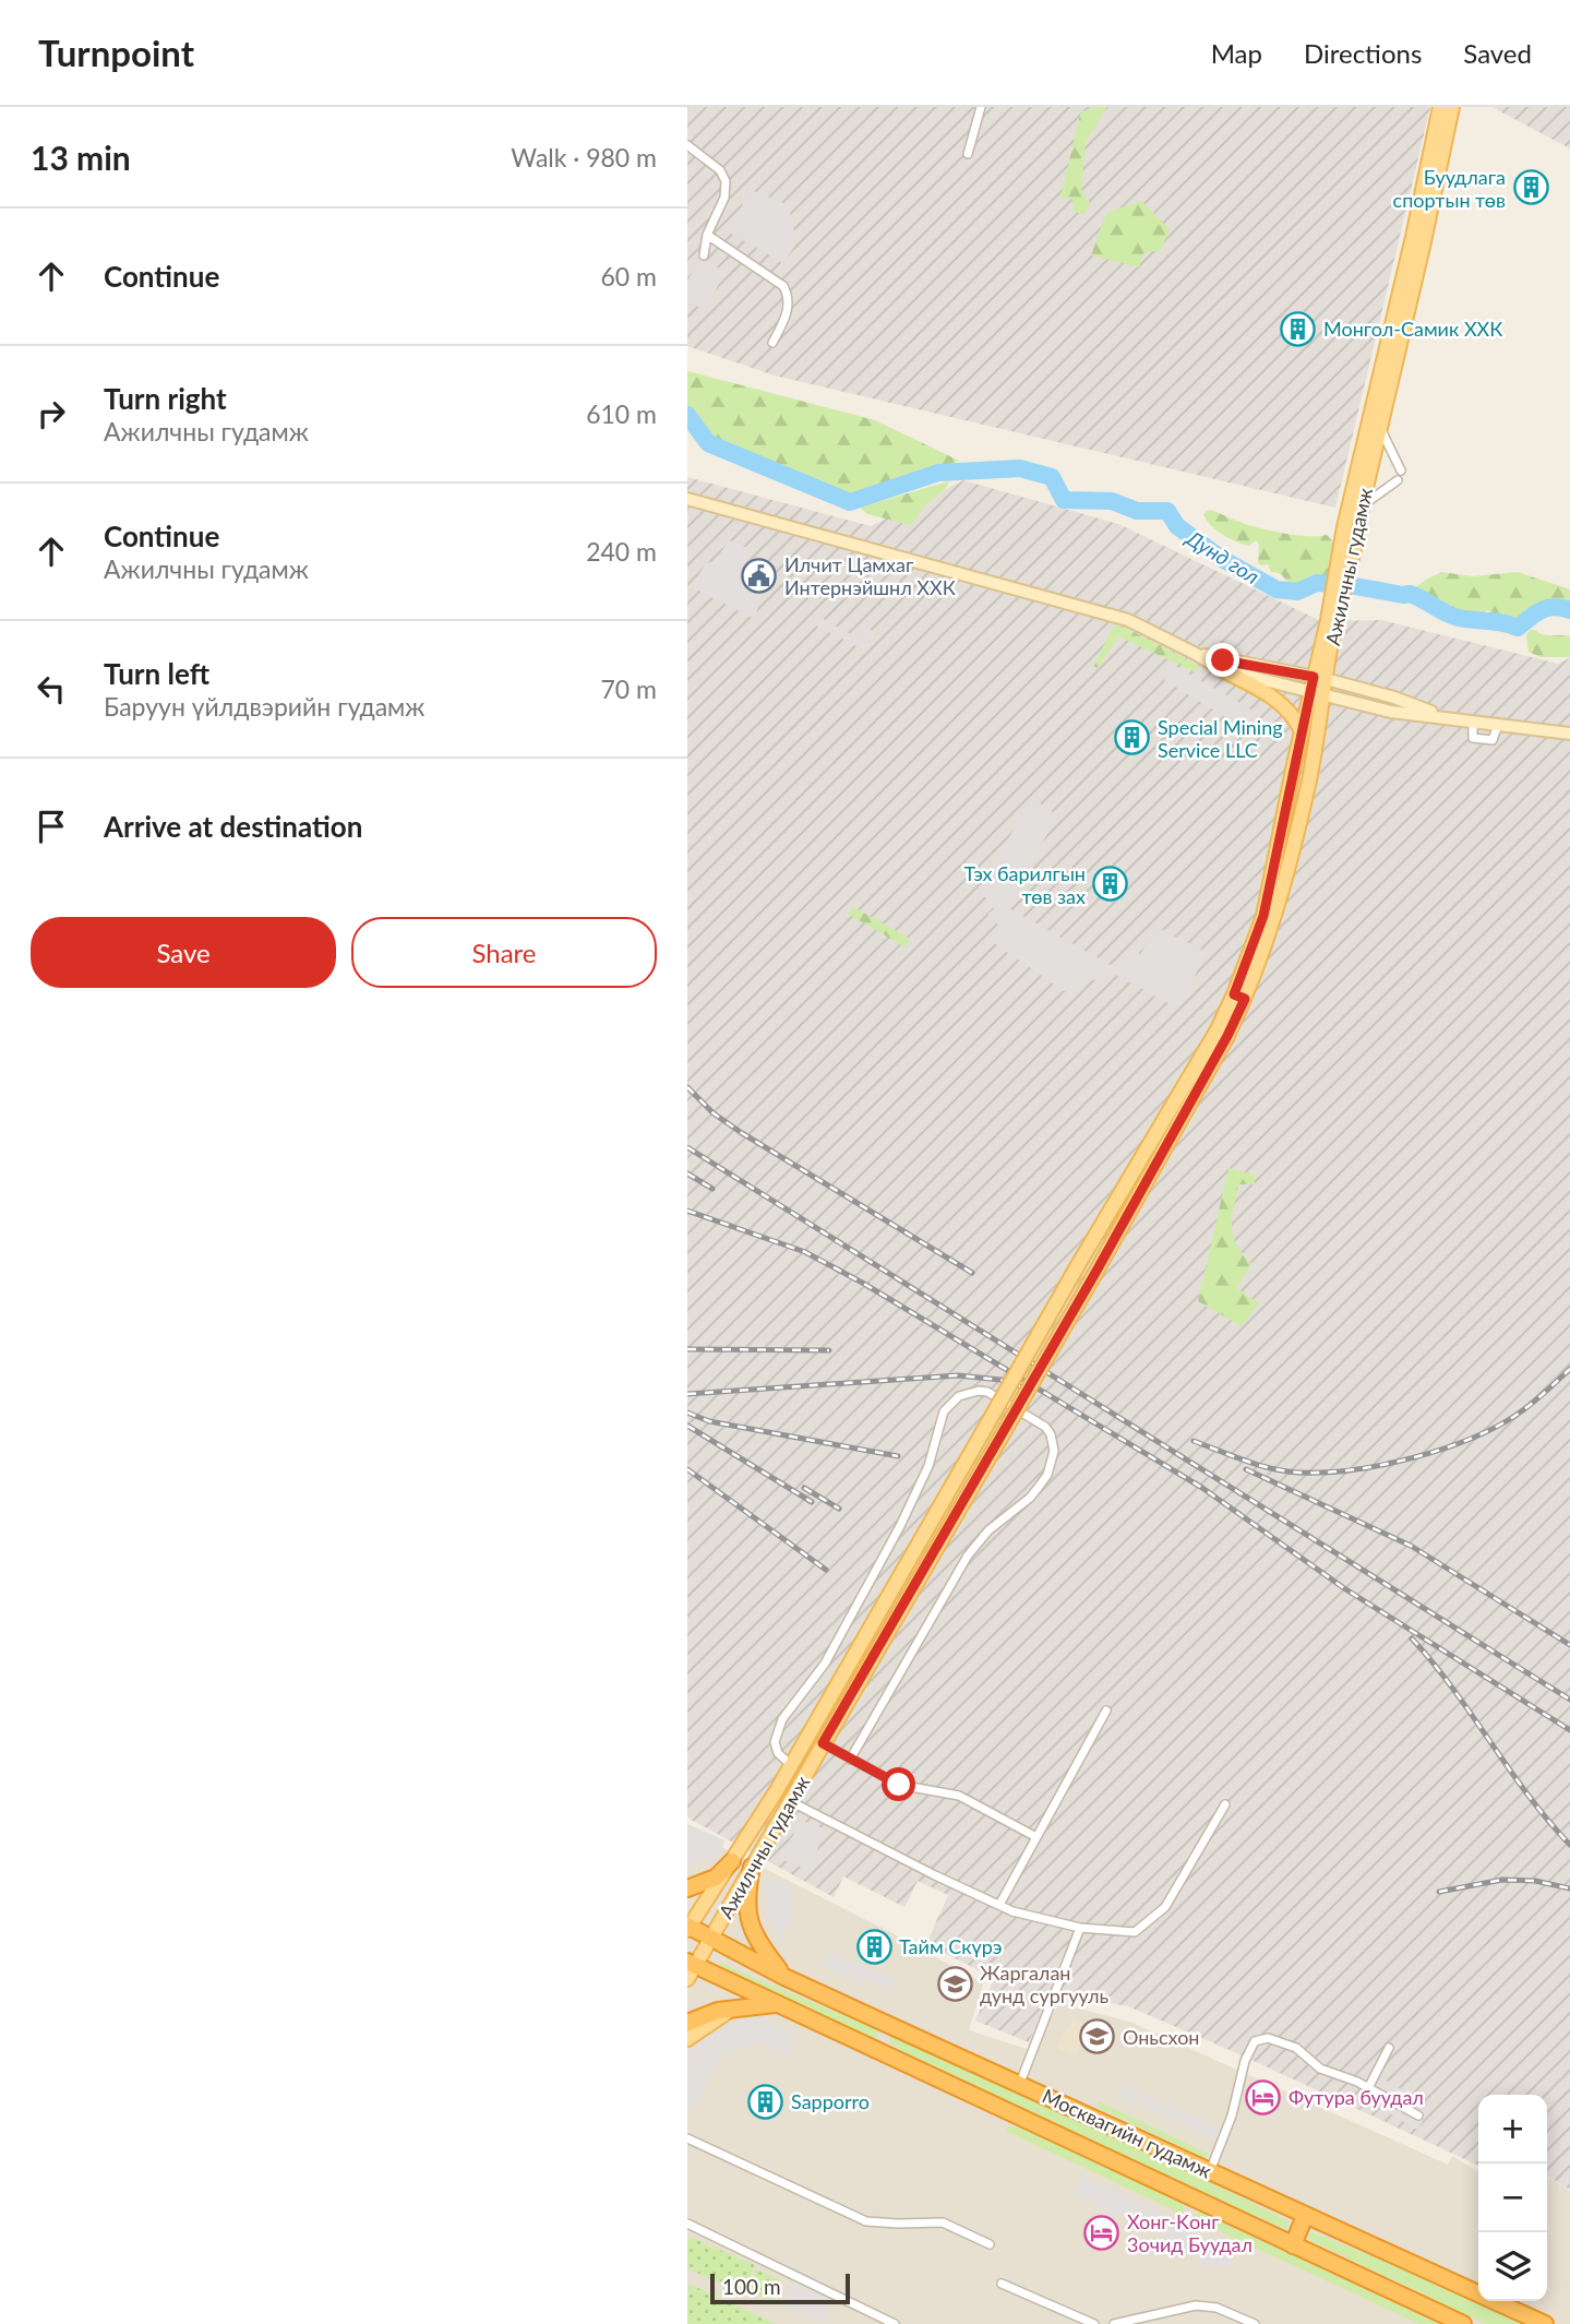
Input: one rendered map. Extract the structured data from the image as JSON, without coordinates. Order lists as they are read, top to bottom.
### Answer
{
  "streets": {
    "highway": ["Москвагийн гудамж"],
    "main road": ["Ажилчны гудамж"]
  },
  "crossings": [
    ["Ажилчны гудамж", "Москвагийн гудамж"]
  ],
  "water": ["Дунд гол"],
  "places": {
    "building": [
      "Буудлага спортын төв",
      "Монгол-Самик ХХК",
      "Special Mining Service LLC",
      "Тэх барилгын төв зах",
      "Тайм Скүрэ",
      "Sapporro"
    ],
    "public building": ["Илчит Цамхаг Интернэйшнл ХХК"],
    "school or university": ["Жаргалан дунд сургууль", "Оньсхон"],
    "hotel": ["Футура буудал", "Хонг-Kонг 3очид Буудал"]
  },
  "scale_bar": "100 m",
  "page": {
    "header": "Turnpoint",
    "nav": ["Map", "Directions", "Saved"],
    "heading": ["13 min", "Walk · 980 m"],
    "list": [
      ["Continue", "60 m"],
      ["Turn right", "Ажилчны гудамж", "610 m"],
      ["Continue", "Ажилчны гудамж", "240 m"],
      ["Turn left", "Баруун үйлдвэрийн гудамж", "70 m"],
      "Arrive at destination"
    ],
    "buttons": ["Save", "Share"],
    "map_buttons": ["+", "−"],
    "scale": "100 m"
  }
}
